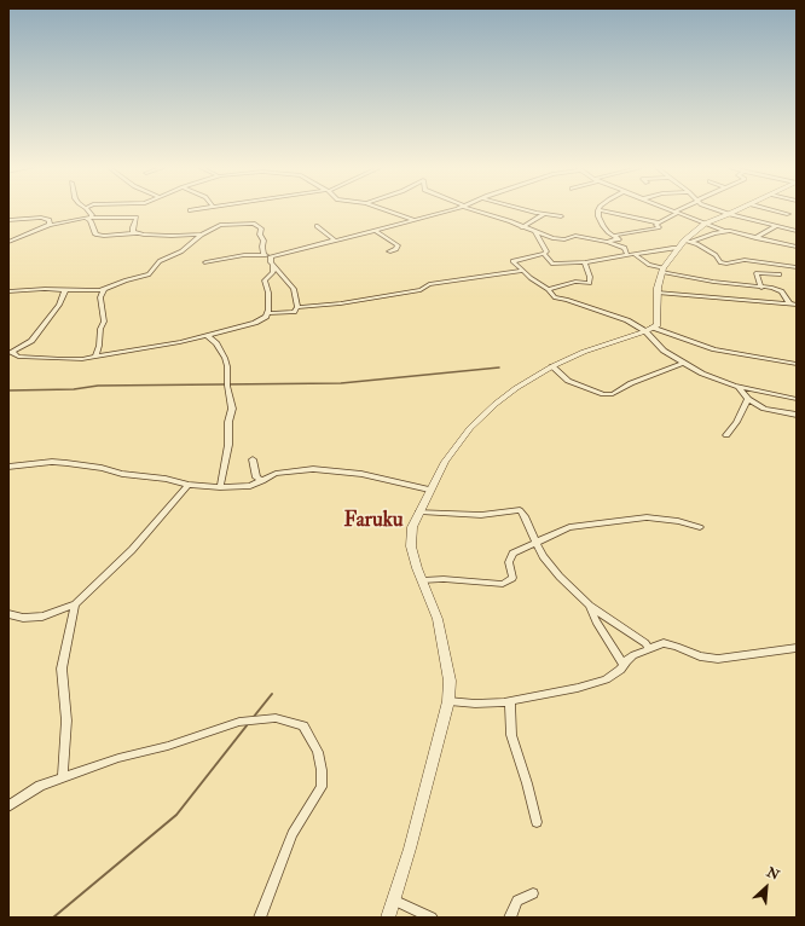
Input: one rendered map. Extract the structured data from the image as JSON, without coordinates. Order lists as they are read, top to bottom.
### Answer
{
  "districts": ["Faruku"],
  "north": "top right"
}
